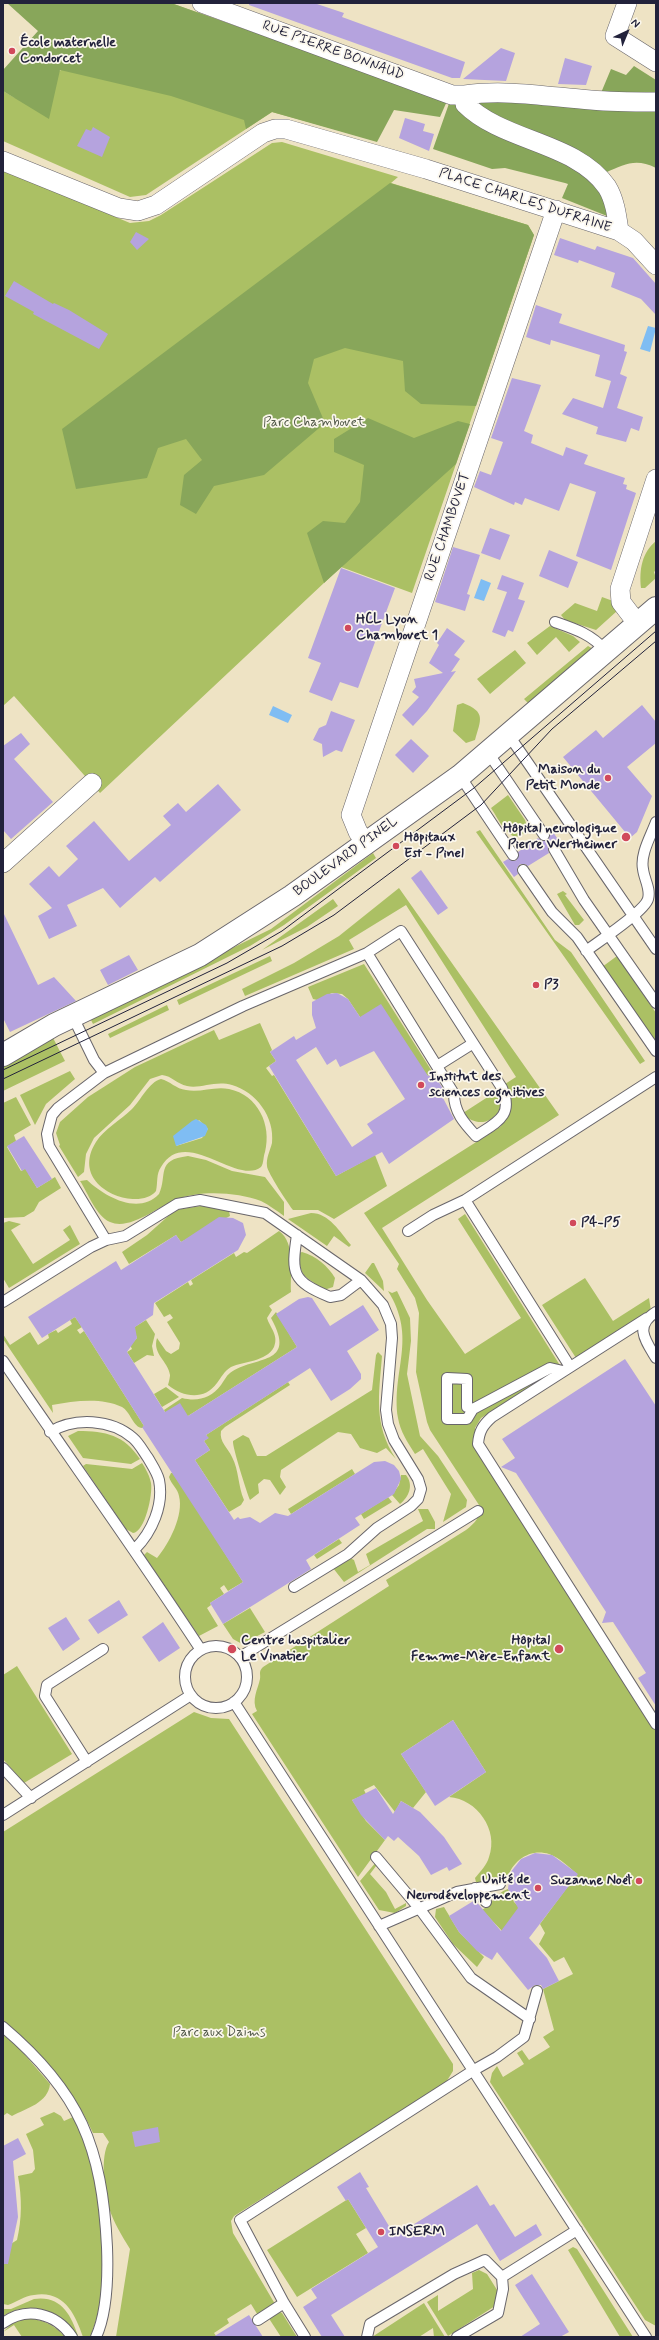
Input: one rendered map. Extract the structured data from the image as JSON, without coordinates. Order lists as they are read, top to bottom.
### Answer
{
  "streets": {
    "main road": ["BOULEVARD PINEL"],
    "street": ["RUE PIERRE BONNAUD", "PLACE CHARLES DUFRAINE", "RUE CHAMBOVET"]
  },
  "crossings": [
    ["RUE PIERRE BONNAUD", "PLACE CHARLES DUFRAINE"],
    ["PLACE CHARLES DUFRAINE", "RUE CHAMBOVET"],
    ["RUE CHAMBOVET", "BOULEVARD PINEL"]
  ],
  "parks": ["Parc Chambovet", "Parc aux Daims"],
  "places": [
    "École maternelle Condorcet",
    "HCL Lyon Chambovet 1",
    "Maison du Petit Monde",
    "Hôpital neurologique Pierre Wertheimer",
    "Hôpitaux Est - Pinel",
    "P3",
    "Institut des sciences cognitives",
    "P4-P5",
    "Centre hospitalier Le Vinatier",
    "Hôpital Femme-Mère-Enfant",
    "Suzanne Noël",
    "Unité de Neurodéveloppement",
    "INSERM"
  ],
  "north": "top right"
}
